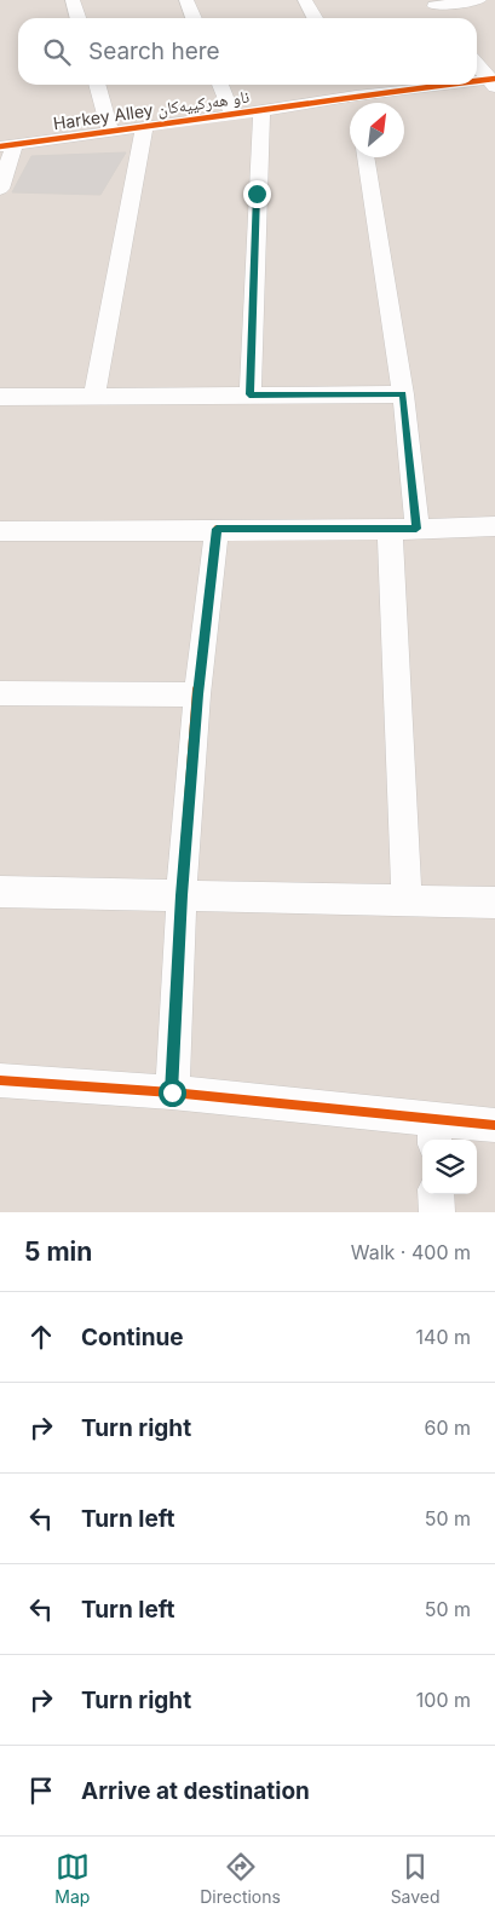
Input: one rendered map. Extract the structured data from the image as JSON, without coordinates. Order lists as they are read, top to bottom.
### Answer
{
  "streets": {
    "street": ["Harkey Alley ناو هەركييەكان"]
  },
  "north": "top right",
  "page": {
    "search": "Search here",
    "heading": ["5 min", "Walk · 400 m"],
    "list": [
      ["Continue", "140 m"],
      ["Turn right", "60 m"],
      ["Turn left", "50 m"],
      ["Turn left", "50 m"],
      ["Turn right", "100 m"],
      "Arrive at destination"
    ],
    "nav": ["Map", "Directions", "Saved"]
  }
}
